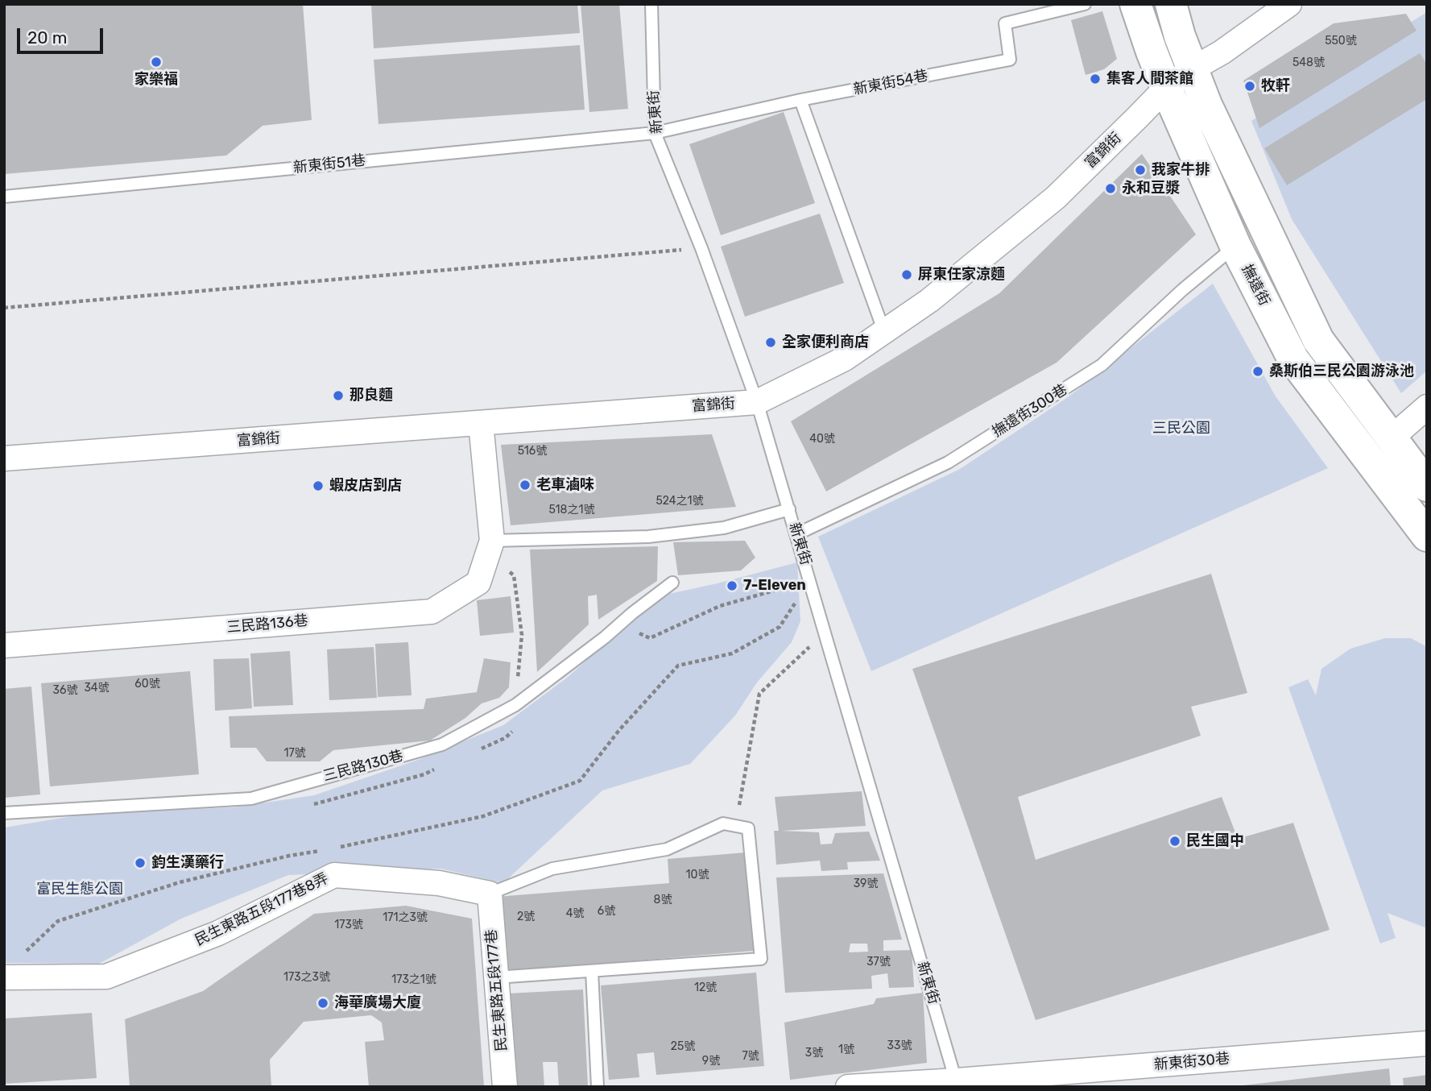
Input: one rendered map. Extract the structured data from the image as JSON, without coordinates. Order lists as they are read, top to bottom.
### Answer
{
  "streets": {
    "street": [
      "富錦街",
      "撫遠街",
      "三民路136巷",
      "民生東路五段177巷8弄",
      "民生東路五段177巷",
      "新東街30巷"
    ],
    "lane": [
      "新東街54巷",
      "新東街",
      "新東街51巷",
      "撫遠街300巷",
      "三民路130巷"
    ]
  },
  "crossings": [
    ["新東街54巷", "新東街"],
    ["新東街54巷", "新東街51巷"],
    ["新東街", "富錦街"],
    ["新東街", "新東街51巷"],
    ["新東街", "撫遠街300巷"],
    ["新東街", "新東街30巷"],
    ["富錦街", "撫遠街"],
    ["撫遠街", "撫遠街300巷"],
    ["民生東路五段177巷8弄", "民生東路五段177巷"]
  ],
  "parks": ["三民公園", "富民生態公園"],
  "places": [
    "家樂福",
    "集客人間茶館",
    "牧軒",
    "我家牛排",
    "永和豆漿",
    "屏東任家涼麵",
    "全家便利商店",
    "桑斯伯三民公園游泳池",
    "那良麵",
    "老車滷味",
    "蝦皮店到店",
    "7-Eleven",
    "民生國中",
    "鈞生漢藥行",
    "海華廣場大廈"
  ],
  "house_numbers": [
    "550號",
    "548號",
    "40號",
    "516號",
    "524之1號",
    "518之1號",
    "60號",
    "34號",
    "36號",
    "17號",
    "10號",
    "39號",
    "8號",
    "6號",
    "4號",
    "2號",
    "171之3號",
    "173號",
    "37號",
    "173之3號",
    "173之1號",
    "12號",
    "33號",
    "25號",
    "1號",
    "3號",
    "7號",
    "9號"
  ],
  "scale_bar": "20 m"
}
